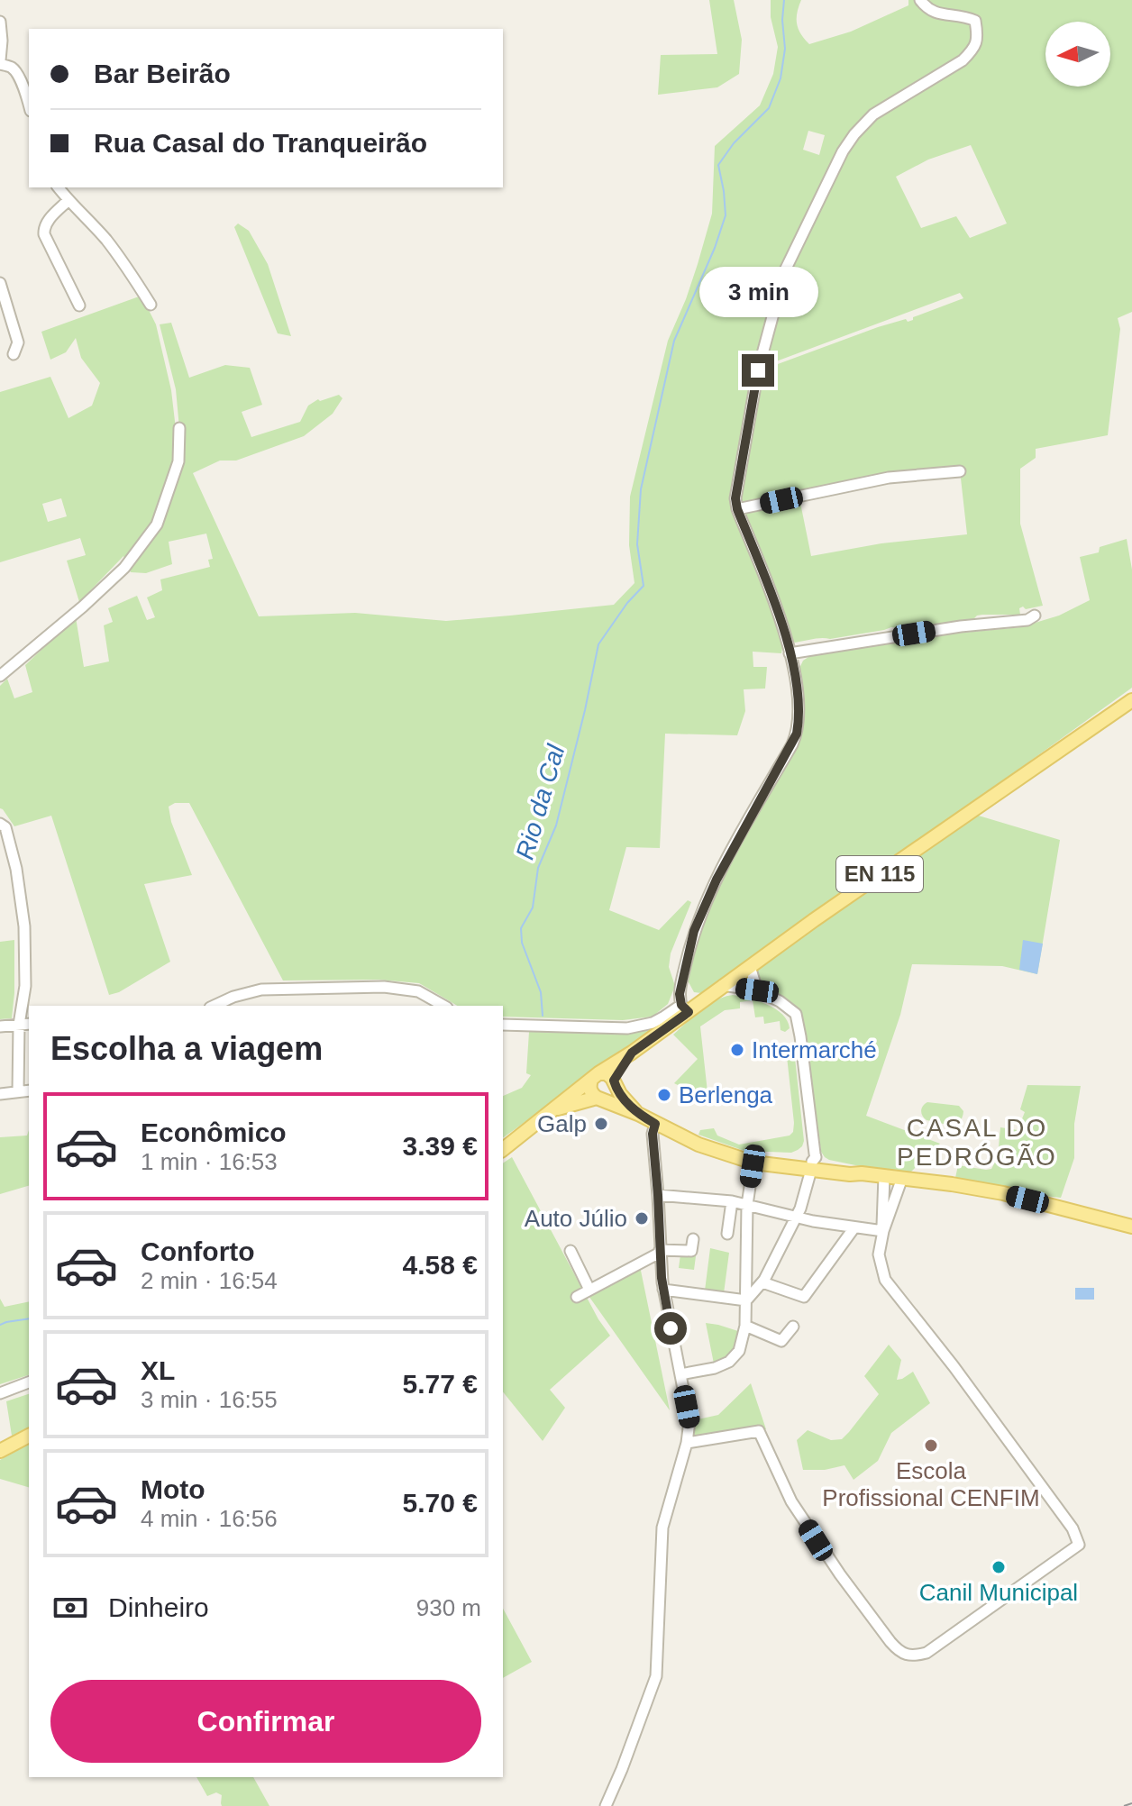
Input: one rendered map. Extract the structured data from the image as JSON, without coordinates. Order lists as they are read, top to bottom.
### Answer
{
  "streets": {
    "main road": ["EN 115"]
  },
  "districts": ["CASAL DO PEDRÓGÃO"],
  "water": ["Rio da Cal"],
  "places": [
    "Intermarché",
    "Berlenga",
    "Galp",
    "Auto Júlio",
    "Escola Profissional CENFIM",
    "Canil Municipal"
  ],
  "north": "left",
  "page": {
    "banner": ["Bar Beirão", "Rua Casal do Tranqueirão"],
    "bubble": "3 min",
    "heading": "Escolha a viagem",
    "list": [
      {
        "name": "Econômico",
        "note": "1 min · 16:53",
        "value": "3.39 €"
      },
      {
        "name": "Conforto",
        "note": "2 min · 16:54",
        "value": "4.58 €"
      },
      {
        "name": "XL",
        "note": "3 min · 16:55",
        "value": "5.77 €"
      },
      {
        "name": "Moto",
        "note": "4 min · 16:56",
        "value": "5.70 €"
      }
    ],
    "pay": ["Dinheiro", "930 m"],
    "buttons": "Confirmar"
  }
}
